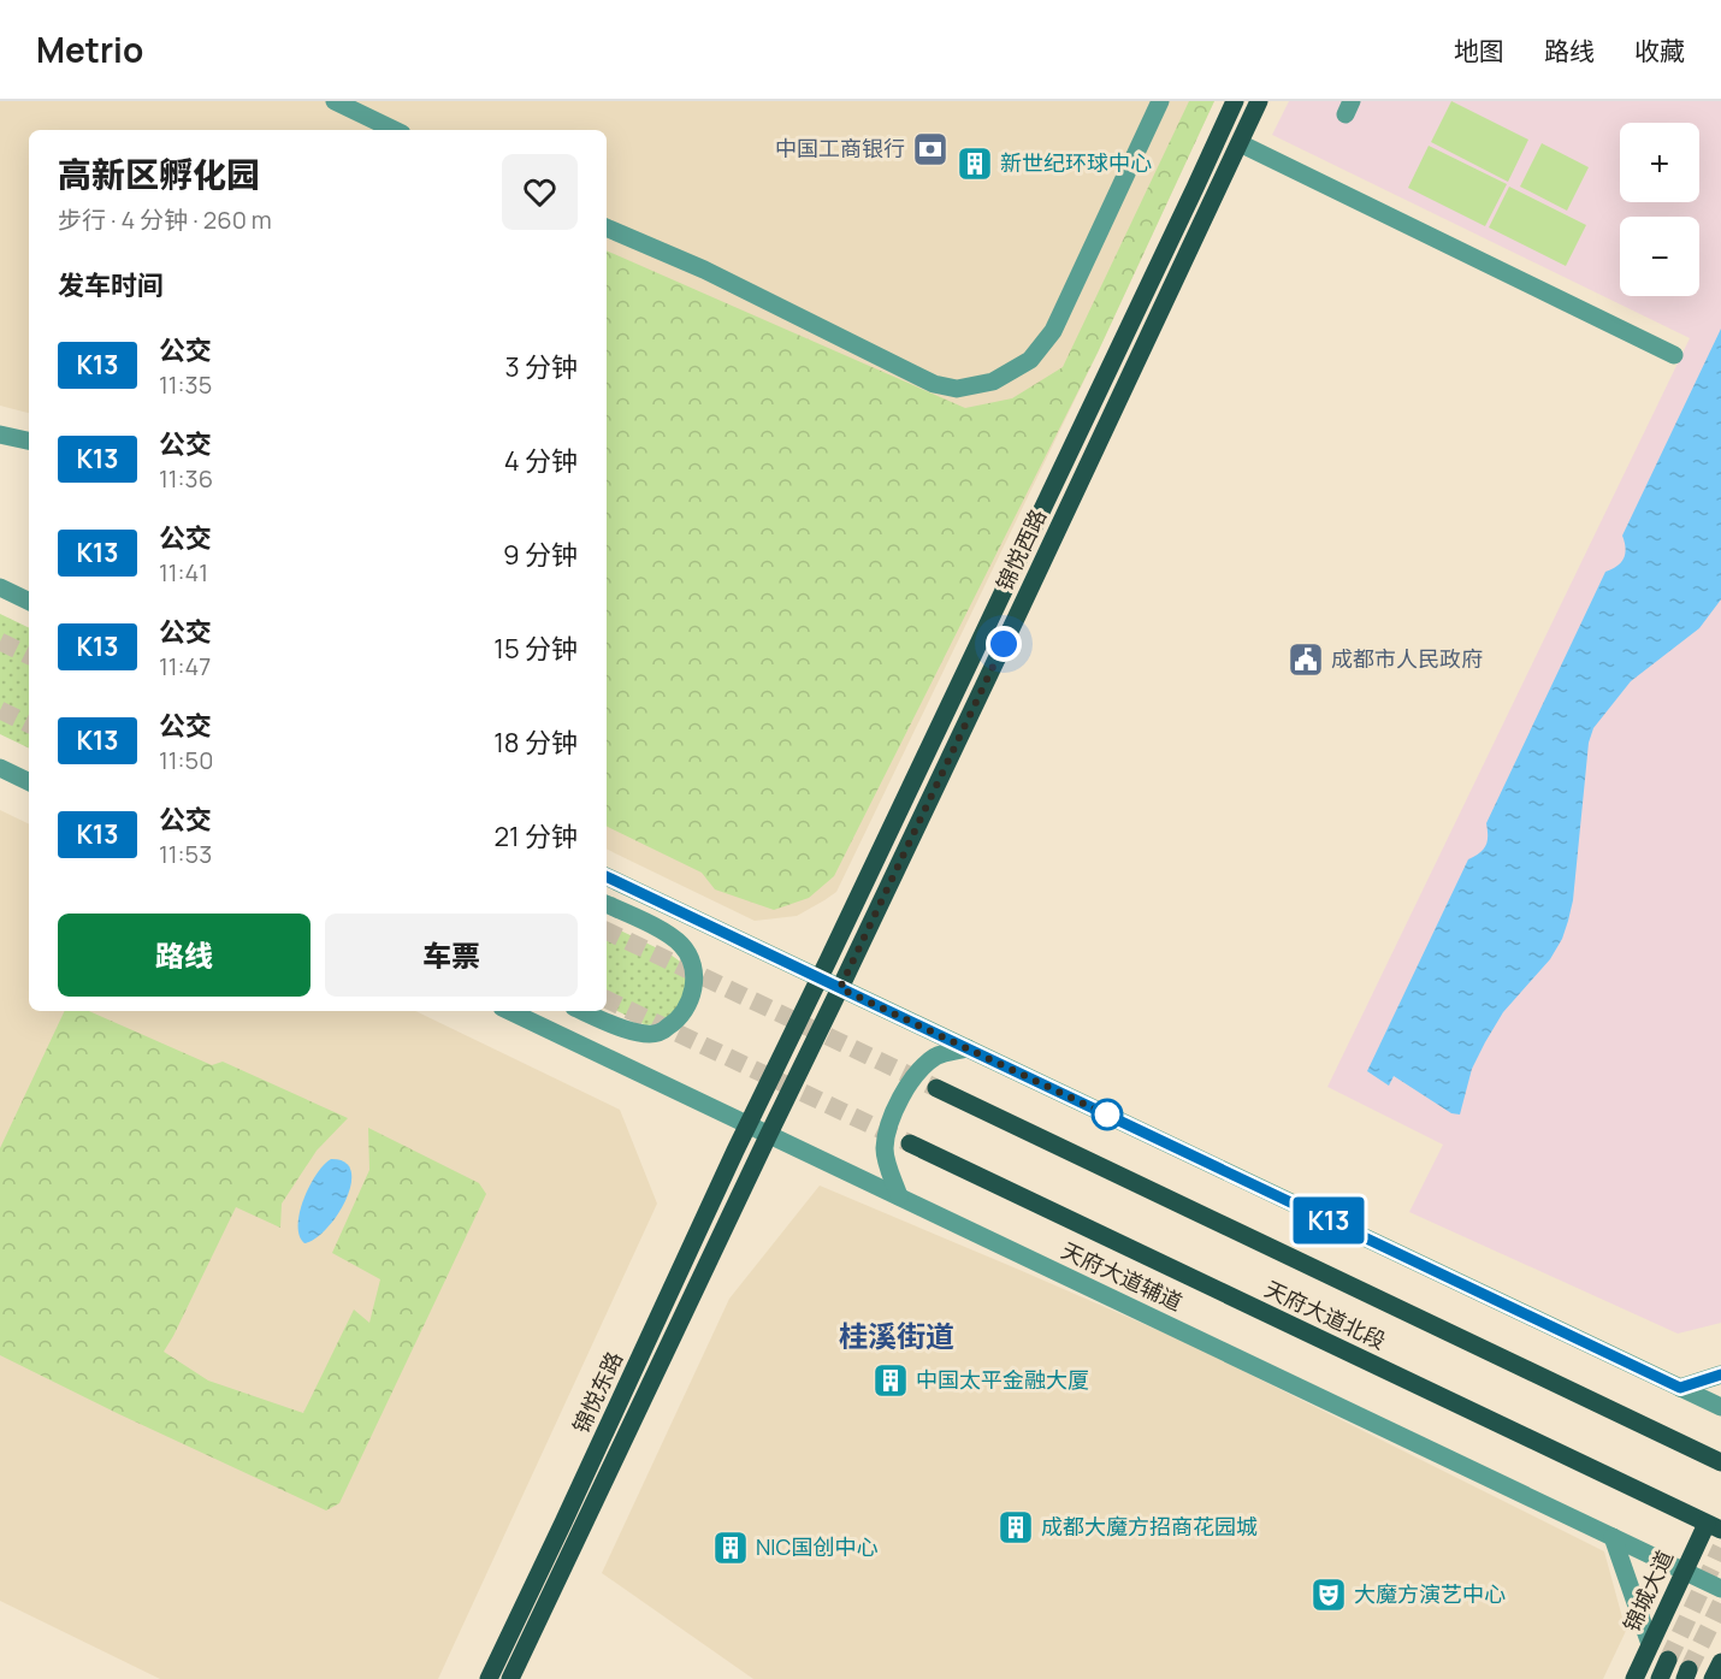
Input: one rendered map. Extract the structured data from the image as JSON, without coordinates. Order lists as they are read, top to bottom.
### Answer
{
  "streets": {
    "main road": [
      "锦悦西路",
      "天府大道北段",
      "锦悦东路",
      "锦城大道"
    ],
    "street": ["天府大道辅道"]
  },
  "crossings": [
    ["锦悦西路", "天府大道辅道"],
    ["锦悦西路", "锦悦东路"],
    ["天府大道辅道", "锦悦东路"],
    ["天府大道辅道", "锦城大道"],
    ["天府大道北段", "锦城大道"]
  ],
  "districts": ["桂溪街道"],
  "places": {
    "bank": ["中国工商银行"],
    "building": [
      "新世纪环球中心",
      "中国太平金融大厦",
      "成都大魔方招商花园城",
      "NIC国创中心"
    ],
    "public building": ["成都市人民政府"],
    "theatre": ["大魔方演艺中心"]
  },
  "lines": ["bus line K13"],
  "page": {
    "header": "Metrio",
    "nav": ["地图", "路线", "收藏"],
    "on_map": "K13",
    "map_buttons": ["+", "−"],
    "heading": [
      ["高新区孵化园", "步行 · 4 分钟 · 260 m"],
      "发车时间"
    ],
    "list": [
      {
        "mark": "K13",
        "name": "公交",
        "note": "11:35",
        "value": "3 分钟"
      },
      {
        "mark": "K13",
        "name": "公交",
        "note": "11:36",
        "value": "4 分钟"
      },
      {
        "mark": "K13",
        "name": "公交",
        "note": "11:41",
        "value": "9 分钟"
      },
      {
        "mark": "K13",
        "name": "公交",
        "note": "11:47",
        "value": "15 分钟"
      },
      {
        "mark": "K13",
        "name": "公交",
        "note": "11:50",
        "value": "18 分钟"
      },
      {
        "mark": "K13",
        "name": "公交",
        "note": "11:53",
        "value": "21 分钟"
      }
    ],
    "buttons": ["路线", "车票"]
  }
}
